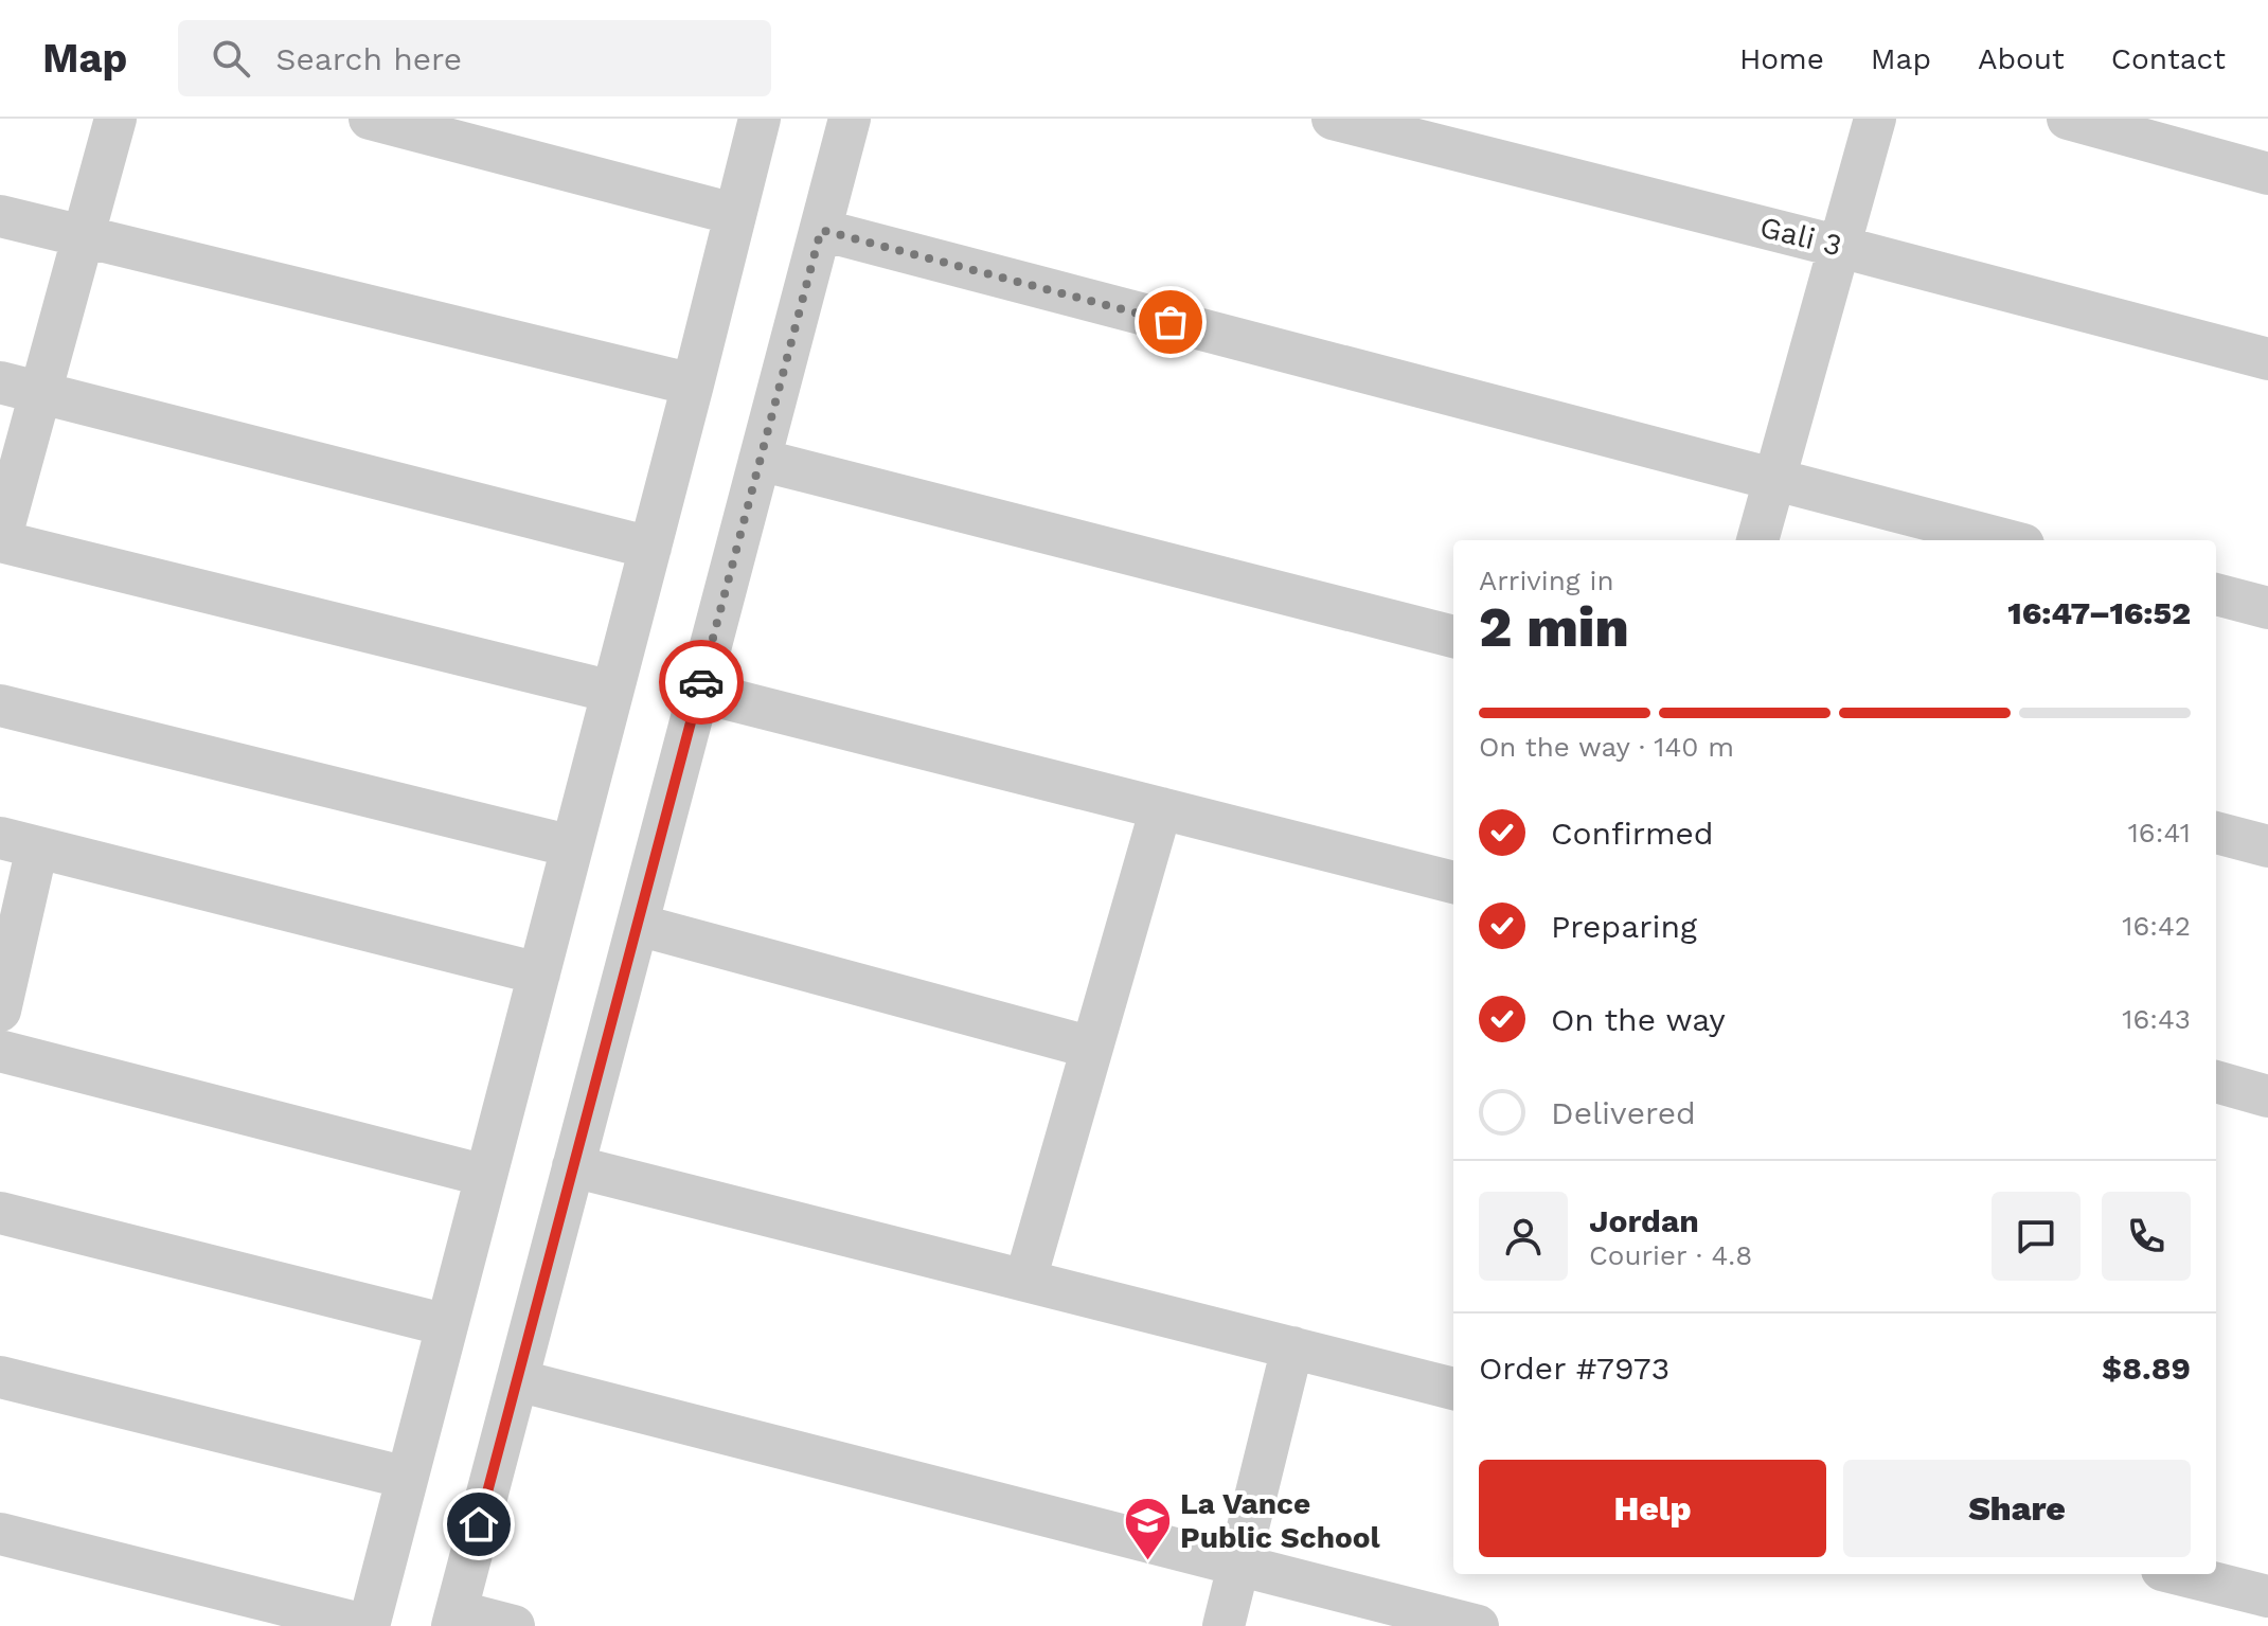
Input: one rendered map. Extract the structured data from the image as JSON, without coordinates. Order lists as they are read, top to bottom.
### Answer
{
  "streets": {
    "street": ["Gali 3"]
  },
  "places": {
    "school or university": ["La Vance Public School"]
  },
  "page": {
    "header": "Map",
    "search": "Search here",
    "nav": [
      "Home",
      "Map",
      "About",
      "Contact"
    ],
    "heading": ["2 min", "Arriving in", "16:47–16:52"],
    "panel": [
      "Jordan",
      "Courier · 4.8",
      "Order #7973",
      "$8.89"
    ],
    "bar": "On the way · 140 m",
    "list": [
      ["Confirmed", "16:41"],
      ["Preparing", "16:42"],
      ["On the way", "16:43"],
      "Delivered"
    ],
    "buttons": ["Help", "Share"]
  }
}
